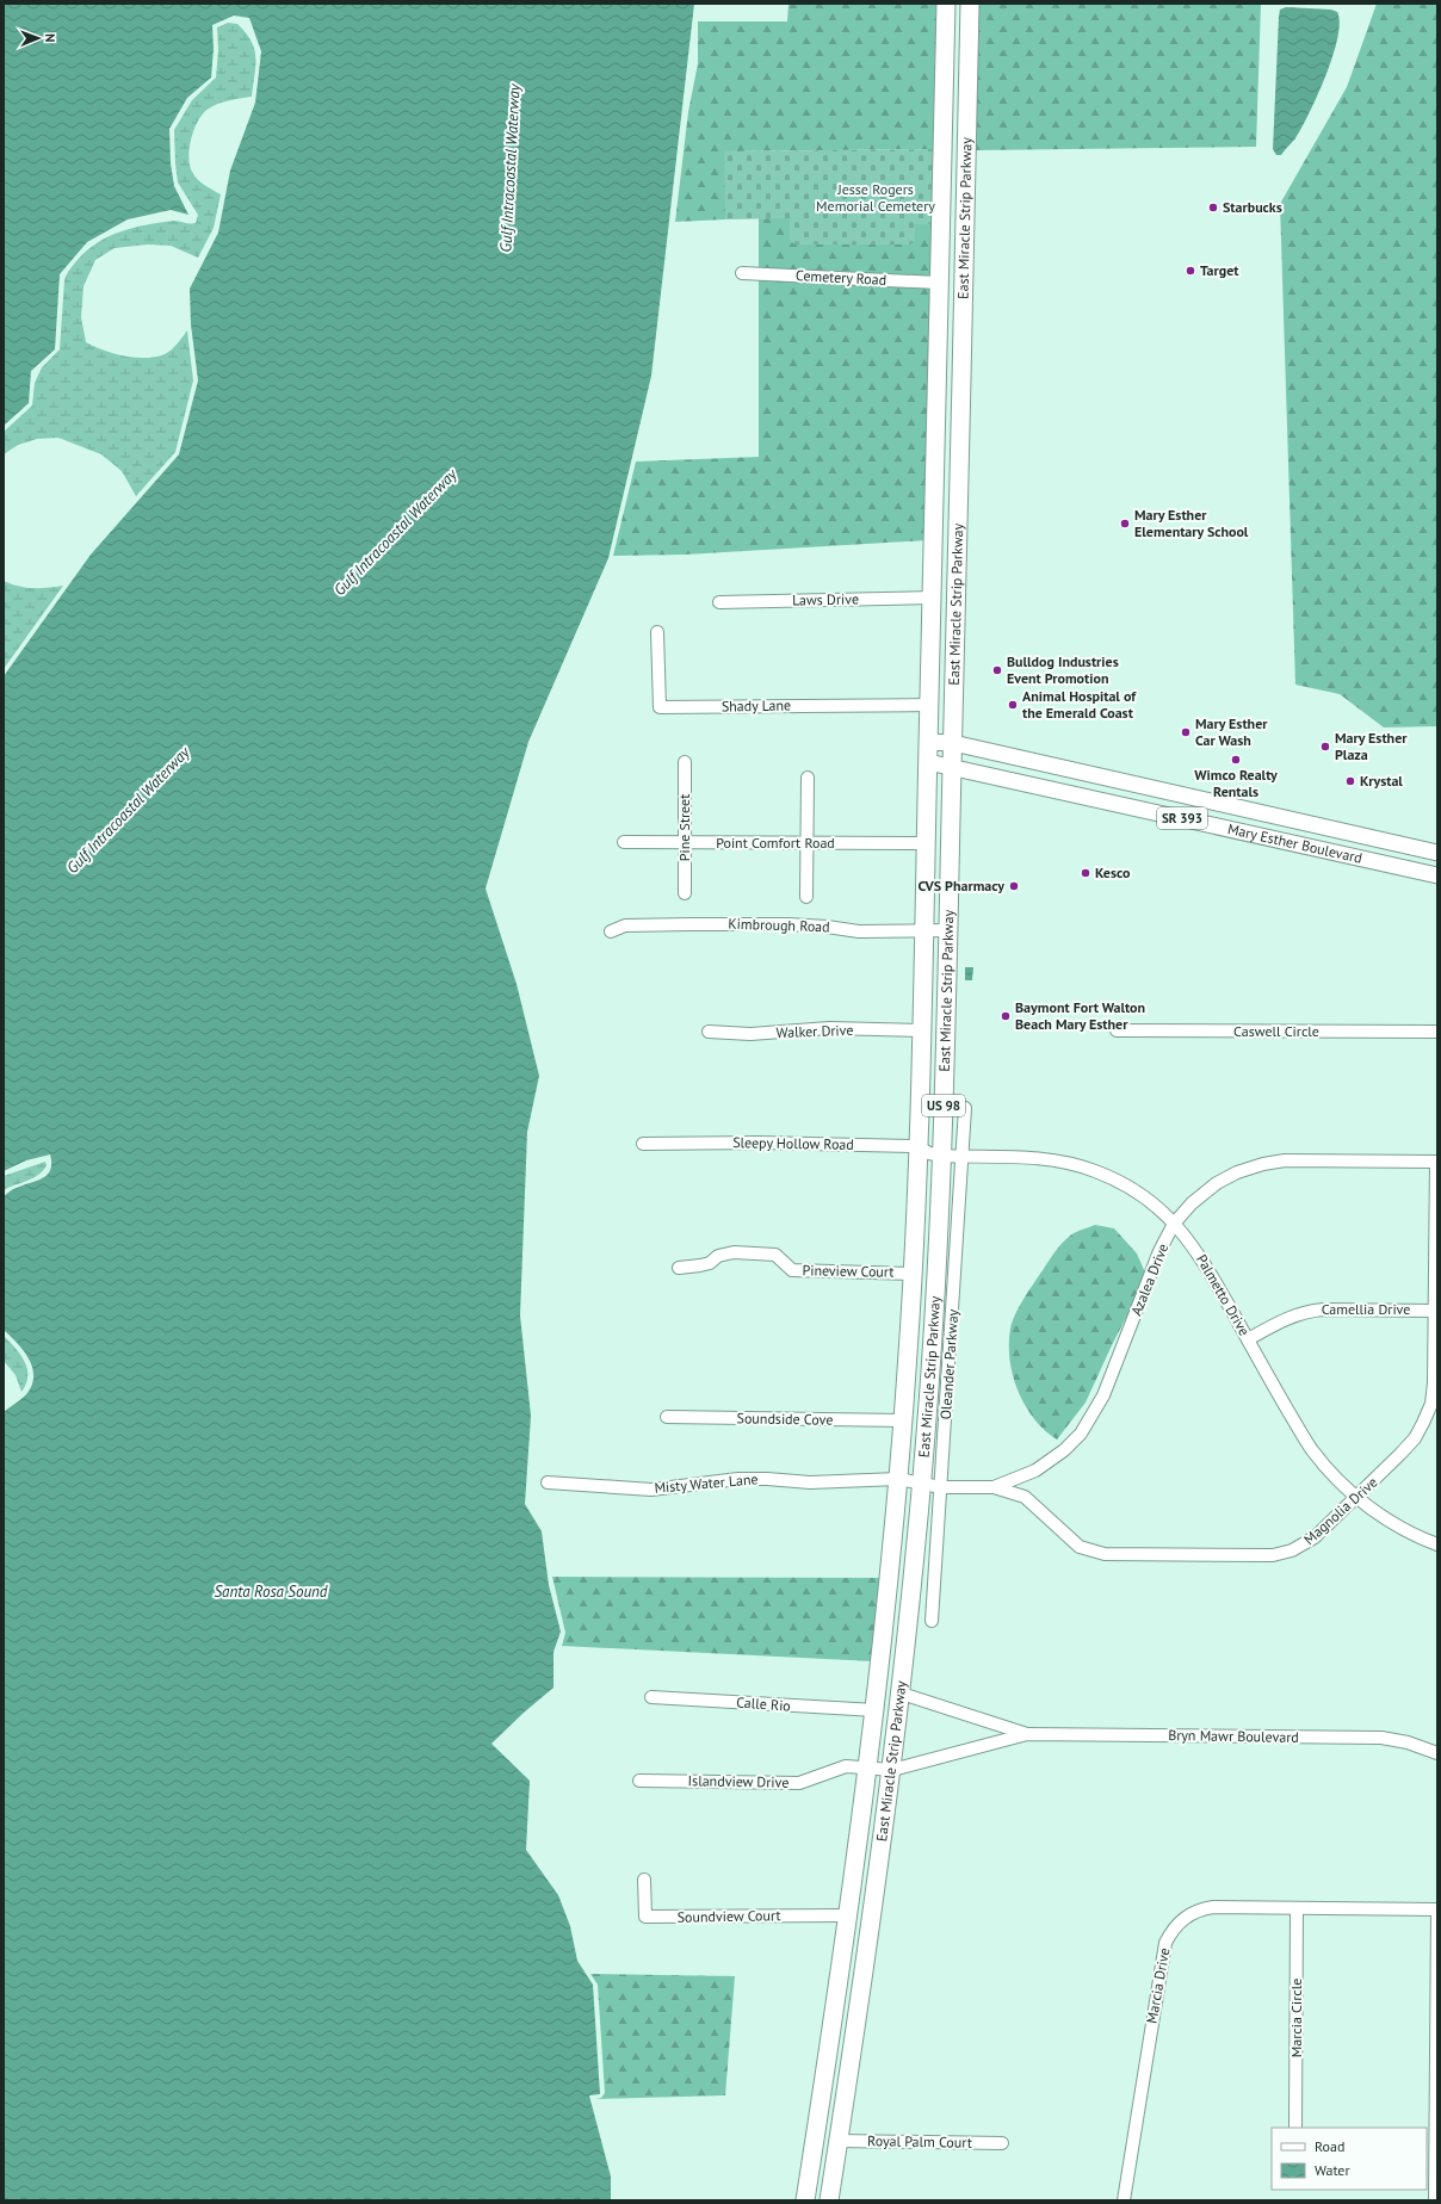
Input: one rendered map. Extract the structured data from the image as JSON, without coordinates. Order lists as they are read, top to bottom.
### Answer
{
  "streets": {
    "highway": ["East Miracle Strip Parkway", "US 98"],
    "main road": ["SR 393", "Mary Esther Boulevard"],
    "street": [
      "Cemetery Road",
      "Laws Drive",
      "Shady Lane",
      "Pine Street",
      "Point Comfort Road",
      "Kimbrough Road",
      "Walker Drive",
      "Caswell Circle",
      "Sleepy Hollow Road",
      "Pineview Court",
      "Azalea Drive",
      "Palmetto Drive",
      "Camellia Drive",
      "Oleander Parkway",
      "Soundside Cove",
      "Misty Water Lane",
      "Magnolia Drive",
      "Calle Rio",
      "Bryn Mawr Boulevard",
      "Islandview Drive",
      "Soundview Court",
      "Marcia Drive",
      "Marcia Circle",
      "Royal Palm Court"
    ]
  },
  "crossings": [
    ["East Miracle Strip Parkway", "Cemetery Road"],
    ["East Miracle Strip Parkway", "Laws Drive"],
    ["East Miracle Strip Parkway", "Shady Lane"],
    ["East Miracle Strip Parkway", "Point Comfort Road"],
    ["East Miracle Strip Parkway", "Mary Esther Boulevard"],
    ["East Miracle Strip Parkway", "Kimbrough Road"],
    ["East Miracle Strip Parkway", "Walker Drive"],
    ["East Miracle Strip Parkway", "Sleepy Hollow Road"],
    ["East Miracle Strip Parkway", "Pineview Court"],
    ["East Miracle Strip Parkway", "Azalea Drive"],
    ["East Miracle Strip Parkway", "Palmetto Drive"],
    ["East Miracle Strip Parkway", "Soundside Cove"],
    ["East Miracle Strip Parkway", "Misty Water Lane"],
    ["East Miracle Strip Parkway", "Calle Rio"],
    ["East Miracle Strip Parkway", "Bryn Mawr Boulevard"],
    ["East Miracle Strip Parkway", "Islandview Drive"],
    ["East Miracle Strip Parkway", "Soundview Court"],
    ["East Miracle Strip Parkway", "Royal Palm Court"],
    ["Pine Street", "Point Comfort Road"],
    ["Sleepy Hollow Road", "Palmetto Drive"],
    ["Azalea Drive", "Palmetto Drive"],
    ["Azalea Drive", "Oleander Parkway"],
    ["Azalea Drive", "Misty Water Lane"],
    ["Azalea Drive", "Magnolia Drive"],
    ["Palmetto Drive", "Camellia Drive"],
    ["Palmetto Drive", "Oleander Parkway"],
    ["Palmetto Drive", "Magnolia Drive"],
    ["Camellia Drive", "Magnolia Drive"],
    ["Bryn Mawr Boulevard", "Islandview Drive"],
    ["Marcia Drive", "Marcia Circle"]
  ],
  "water": ["Gulf Intracoastal Waterway", "Santa Rosa Sound"],
  "parks": ["Jesse Rogers Memorial Cemetery"],
  "places": [
    "Starbucks",
    "Target",
    "Mary Esther Elementary School",
    "Bulldog Industries Event Promotion",
    "Animal Hospital of the Emerald Coast",
    "Mary Esther Car Wash",
    "Mary Esther Plaza",
    "Wimco Realty Rentals",
    "Krystal",
    "Kesco",
    "CVS Pharmacy",
    "Baymont Fort Walton Beach Mary Esther"
  ],
  "legend": ["Road", "Water"],
  "north": "right"
}
